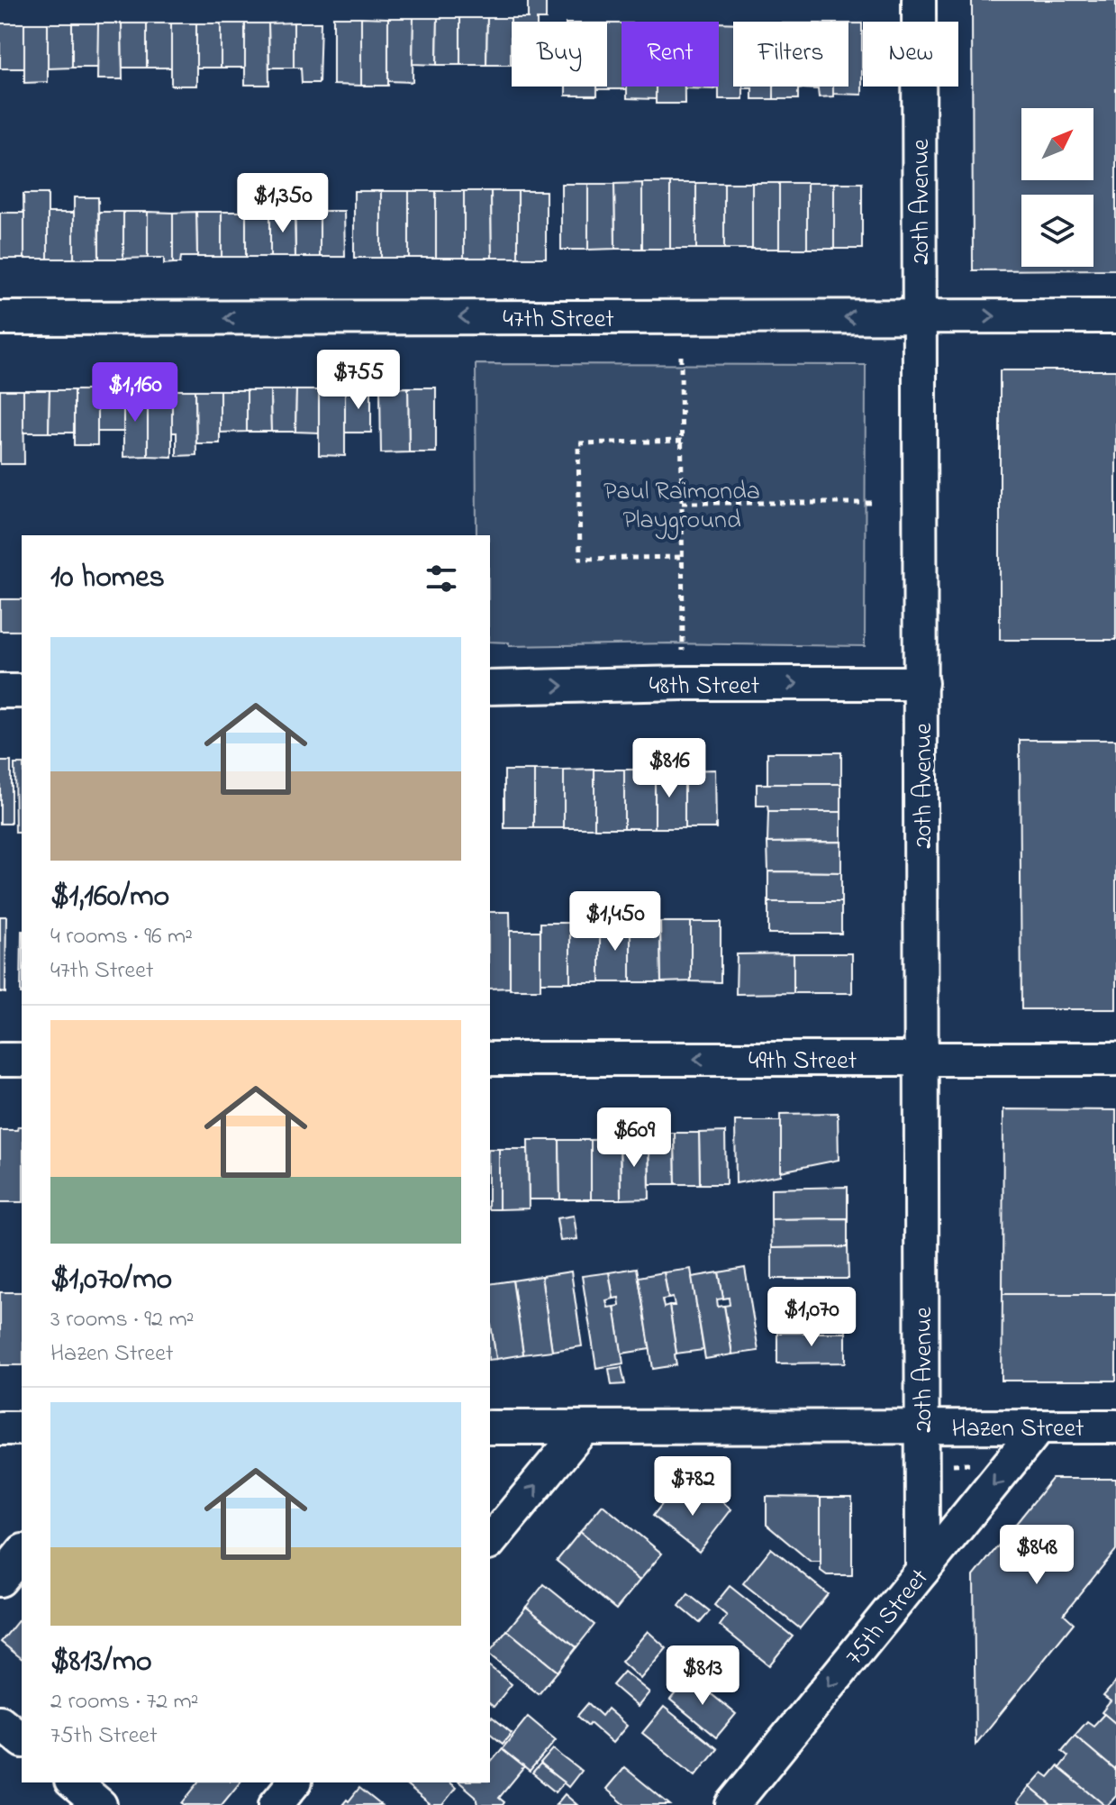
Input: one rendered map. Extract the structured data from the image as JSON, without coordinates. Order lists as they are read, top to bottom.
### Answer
{
  "streets": {
    "street": [
      "20th Avenue",
      "47th Street",
      "48th Street",
      "49th Street",
      "Hazen Street",
      "75th Street"
    ]
  },
  "crossings": [
    ["20th Avenue", "47th Street"],
    ["20th Avenue", "48th Street"],
    ["20th Avenue", "49th Street"],
    ["20th Avenue", "Hazen Street"],
    ["20th Avenue", "75th Street"],
    ["Hazen Street", "75th Street"]
  ],
  "one_way": ["48th Street", "49th Street", "75th Street"],
  "parks": ["Paul Raimonda Playground"],
  "north": "top right",
  "page": {
    "chip": [
      "Buy",
      "Rent",
      "Filters",
      "New"
    ],
    "price": [
      "$1,350",
      "$755",
      "$1,160",
      "$816",
      "$1,450",
      "$609",
      "$1,070",
      "$782",
      "$848",
      "$813"
    ],
    "heading": "10 homes",
    "list": [
      {
        "name": "$1,160/mo",
        "note": "4 rooms · 96 m² · 47th Street"
      },
      {
        "name": "$1,070/mo",
        "note": "3 rooms · 92 m² · Hazen Street"
      },
      {
        "name": "$813/mo",
        "note": "2 rooms · 72 m² · 75th Street"
      }
    ]
  }
}
